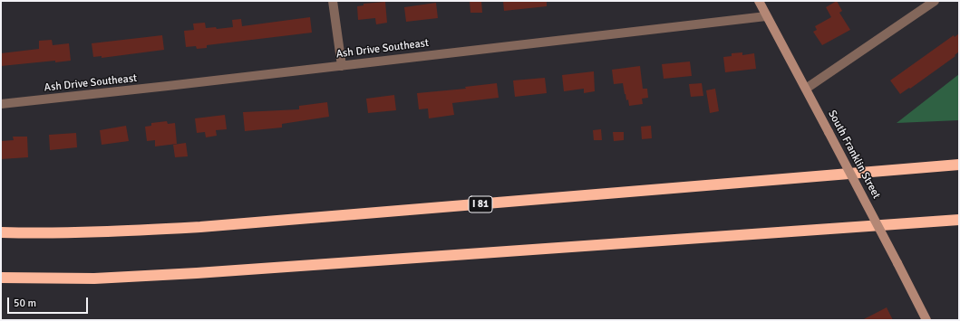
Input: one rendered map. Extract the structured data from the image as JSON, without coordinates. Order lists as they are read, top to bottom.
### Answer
{
  "streets": {
    "highway": ["I 81"],
    "main road": ["South Franklin Street"],
    "street": ["Ash Drive Southeast"]
  },
  "crossings": [
    ["Ash Drive Southeast", "South Franklin Street"]
  ],
  "scale_bar": "50 m"
}
